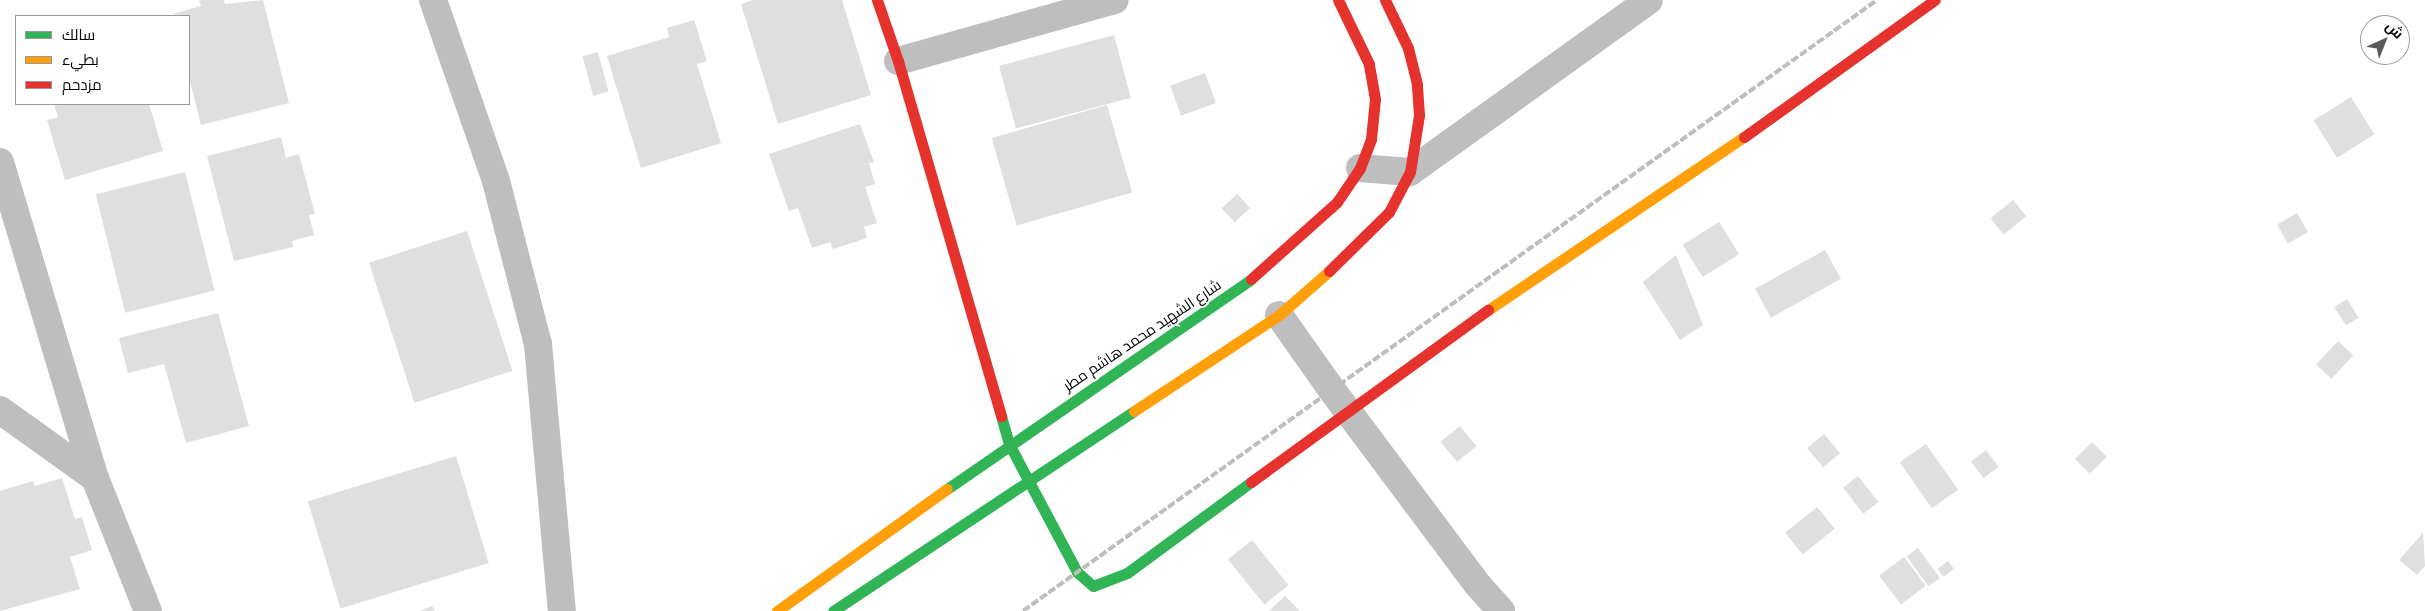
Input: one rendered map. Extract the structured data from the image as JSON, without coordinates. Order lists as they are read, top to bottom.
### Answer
{
  "streets": {
    "main road": ["شارع الشهيد محمد هاشم مطر"]
  },
  "legend": ["سالك", "بطيء", "مزدحم"],
  "north": "top right"
}
